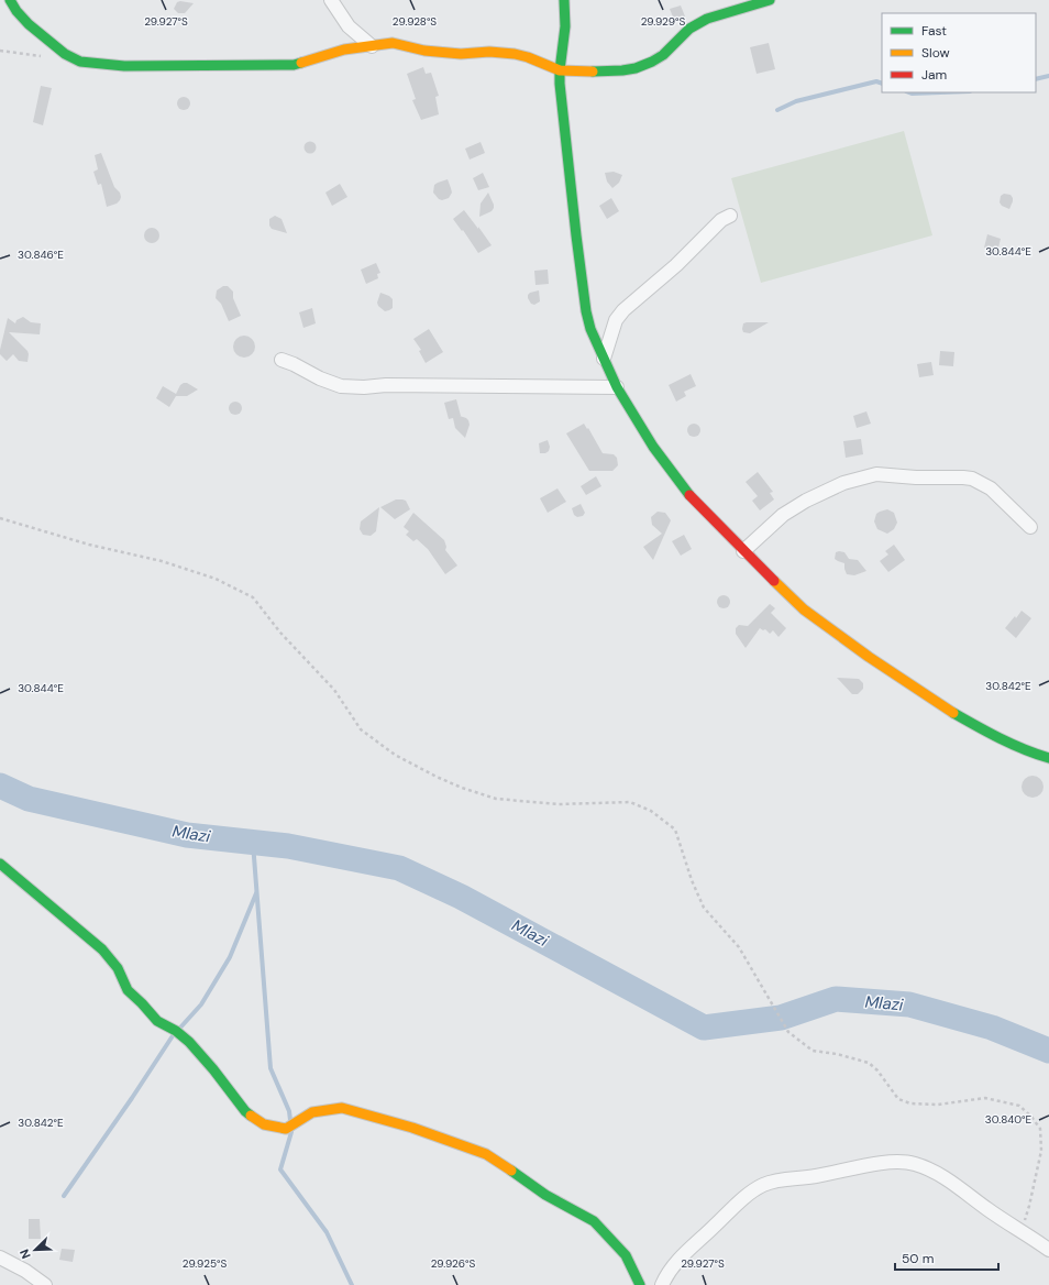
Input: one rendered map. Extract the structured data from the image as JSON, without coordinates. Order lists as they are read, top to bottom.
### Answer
{
  "water": ["Mlazi"],
  "legend": ["Fast", "Slow", "Jam"],
  "scale_bar": "50 m",
  "north": "bottom left",
  "coordinates": [
    "29.927°S",
    "29.928°S",
    "29.929°S",
    "30.844°E",
    "30.846°E",
    "30.842°E",
    "30.840°E",
    "29.925°S",
    "29.926°S"
  ]
}
